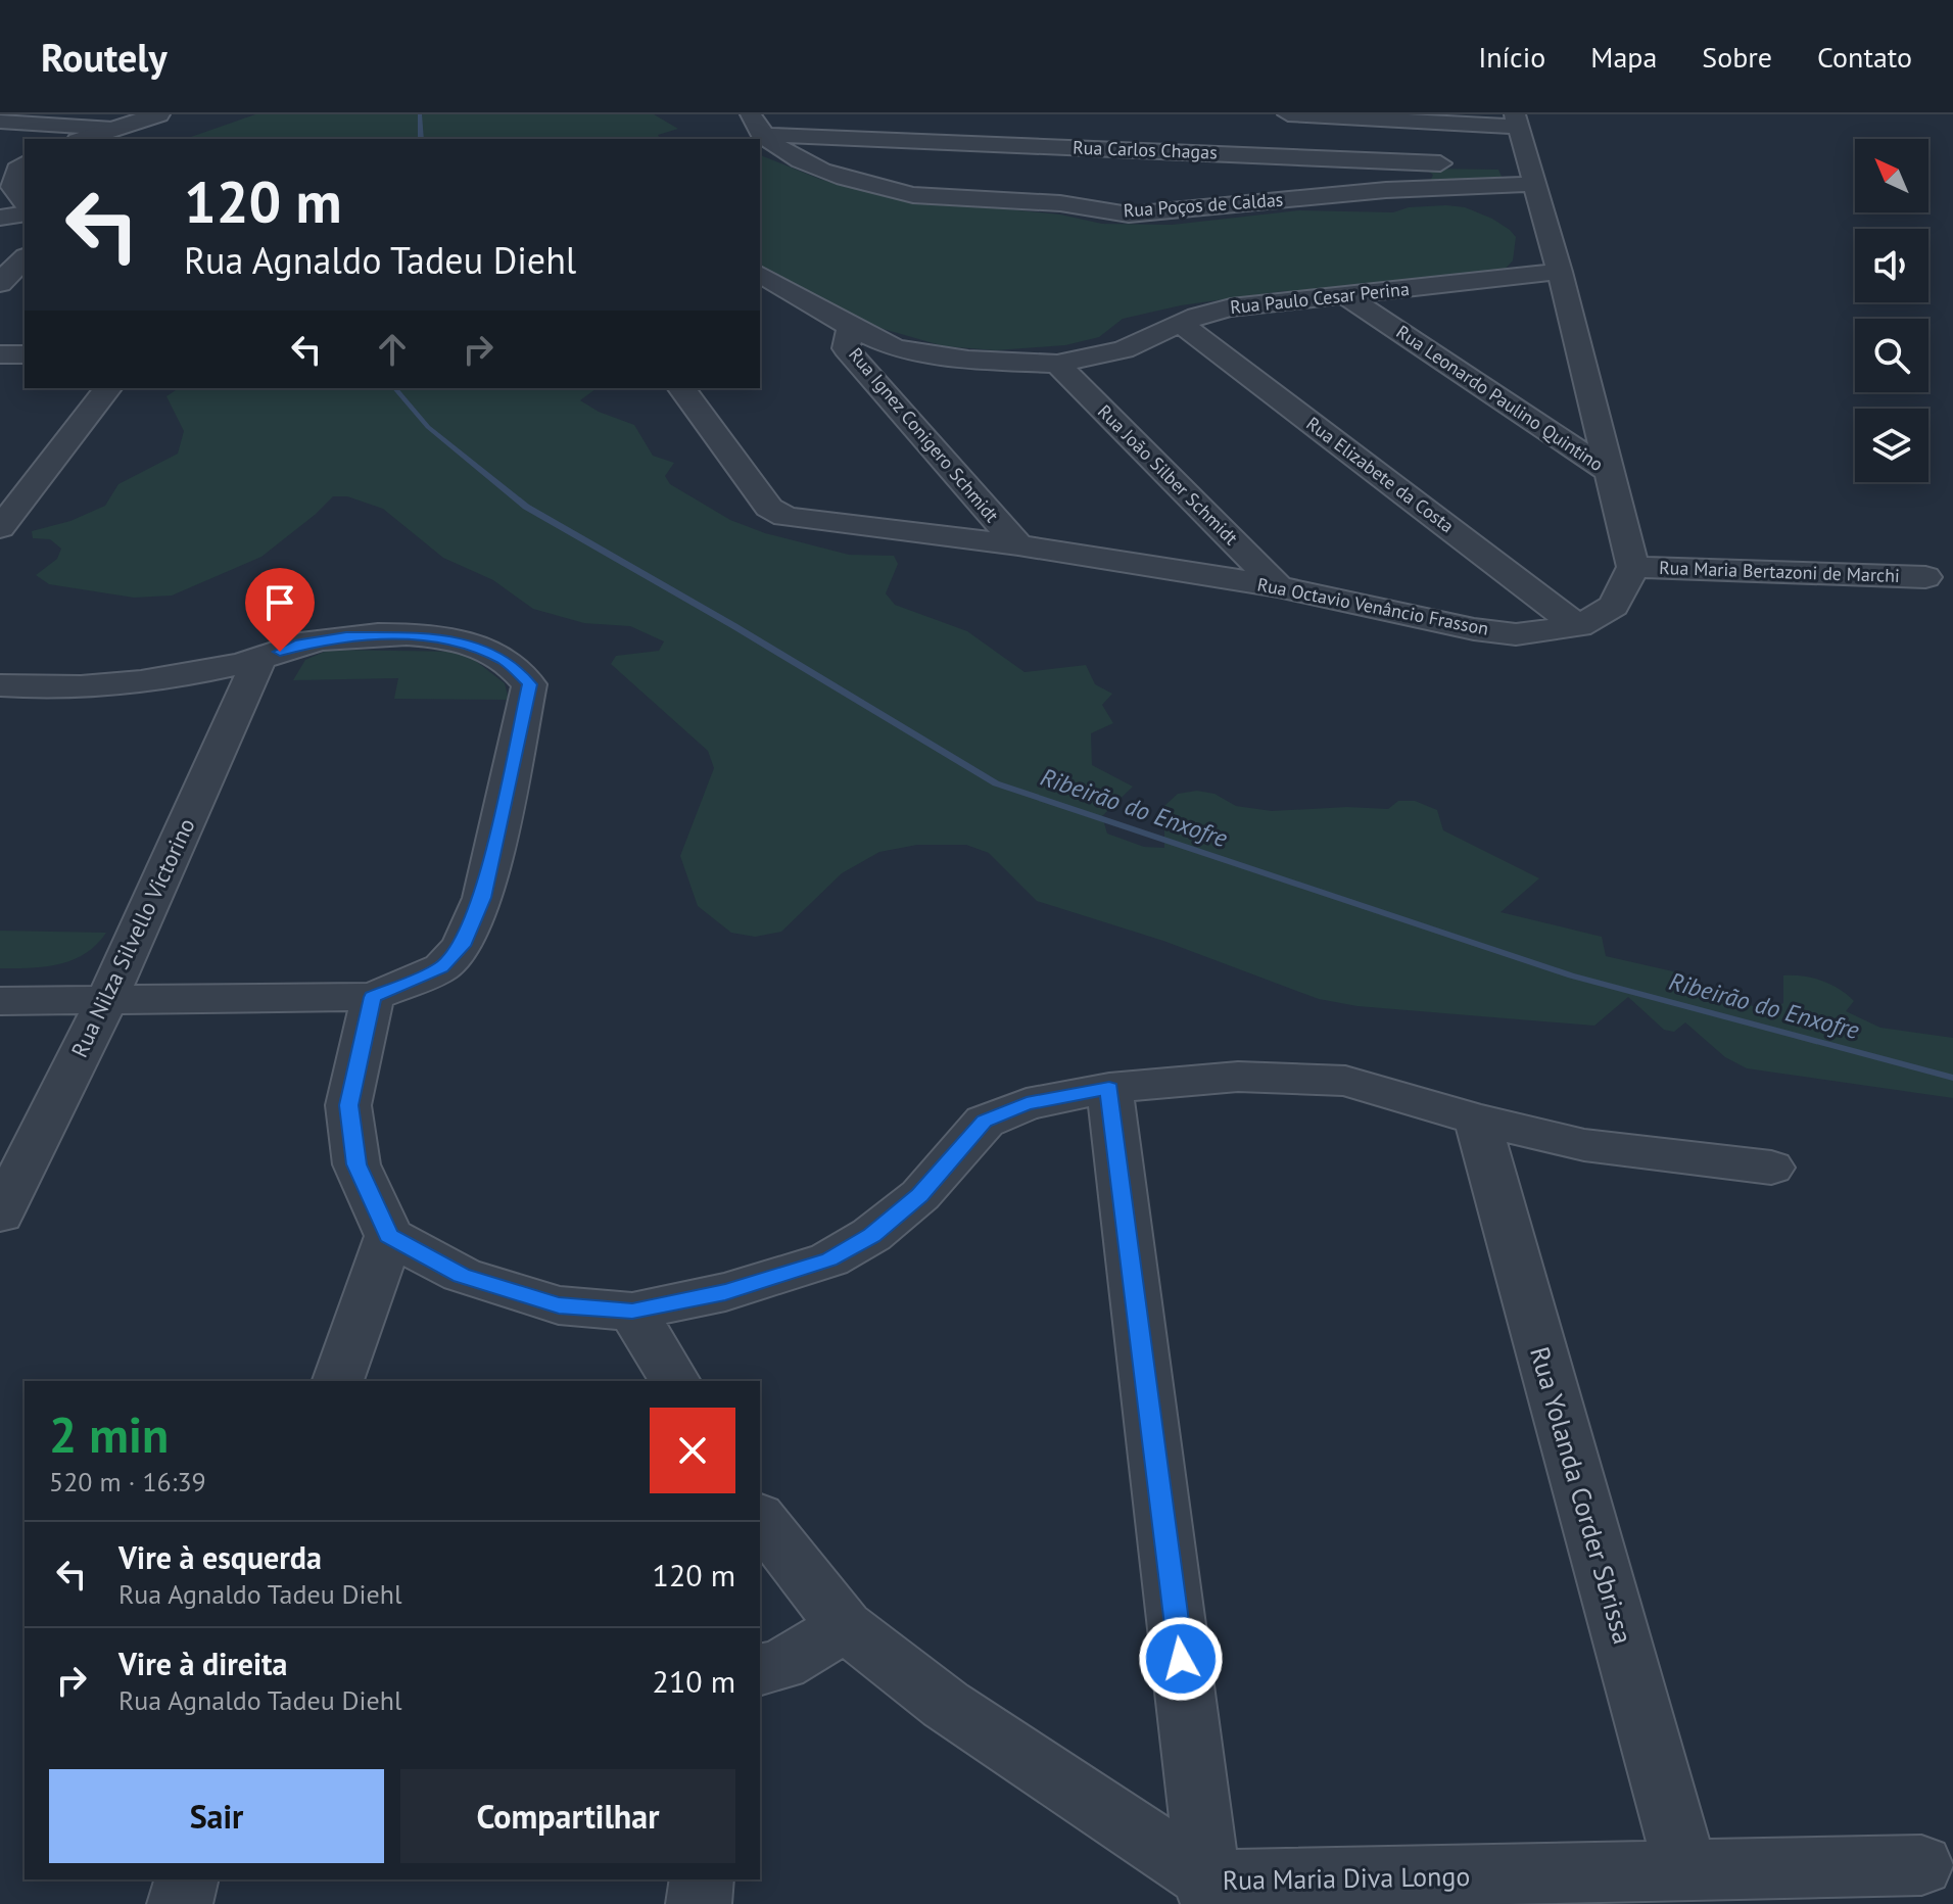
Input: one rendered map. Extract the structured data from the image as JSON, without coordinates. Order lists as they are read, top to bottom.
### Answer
{
  "streets": {
    "street": [
      "Rua Carlos Chagas",
      "Rua Poços de Caldas",
      "Rua Paulo Cesar Perina",
      "Rua Leonardo Paulino Quintino",
      "Rua Ignez Conigero Schmidt",
      "Rua João Silber Schmidt",
      "Rua Elizabete da Costa",
      "Rua Maria Bertazoni de Marchi",
      "Rua Octavio Venâncio Frasson",
      "Rua Nilza Silvello Victorino",
      "Rua Yolanda Corder Sbrissa",
      "Rua Maria Diva Longo"
    ]
  },
  "crossings": [
    ["Rua Carlos Chagas", "Rua Poços de Caldas"],
    ["Rua Paulo Cesar Perina", "Rua Leonardo Paulino Quintino"],
    ["Rua Paulo Cesar Perina", "Rua Ignez Conigero Schmidt"],
    ["Rua Paulo Cesar Perina", "Rua João Silber Schmidt"],
    ["Rua Paulo Cesar Perina", "Rua Elizabete da Costa"],
    ["Rua Ignez Conigero Schmidt", "Rua Octavio Venâncio Frasson"],
    ["Rua João Silber Schmidt", "Rua Octavio Venâncio Frasson"],
    ["Rua Elizabete da Costa", "Rua Octavio Venâncio Frasson"],
    ["Rua Maria Bertazoni de Marchi", "Rua Octavio Venâncio Frasson"],
    ["Rua Yolanda Corder Sbrissa", "Rua Maria Diva Longo"]
  ],
  "water": ["Ribeirão do Enxofre"],
  "north": "top left",
  "page": {
    "header": "Routely",
    "nav": [
      "Início",
      "Mapa",
      "Sobre",
      "Contato"
    ],
    "turn": ["120 m", "Rua Agnaldo Tadeu Diehl"],
    "heading": ["2 min", "520 m · 16:39"],
    "list": [
      {
        "name": "Vire à esquerda",
        "note": "Rua Agnaldo Tadeu Diehl",
        "value": "120 m"
      },
      {
        "name": "Vire à direita",
        "note": "Rua Agnaldo Tadeu Diehl",
        "value": "210 m"
      }
    ],
    "buttons": ["Sair", "Compartilhar"]
  }
}
